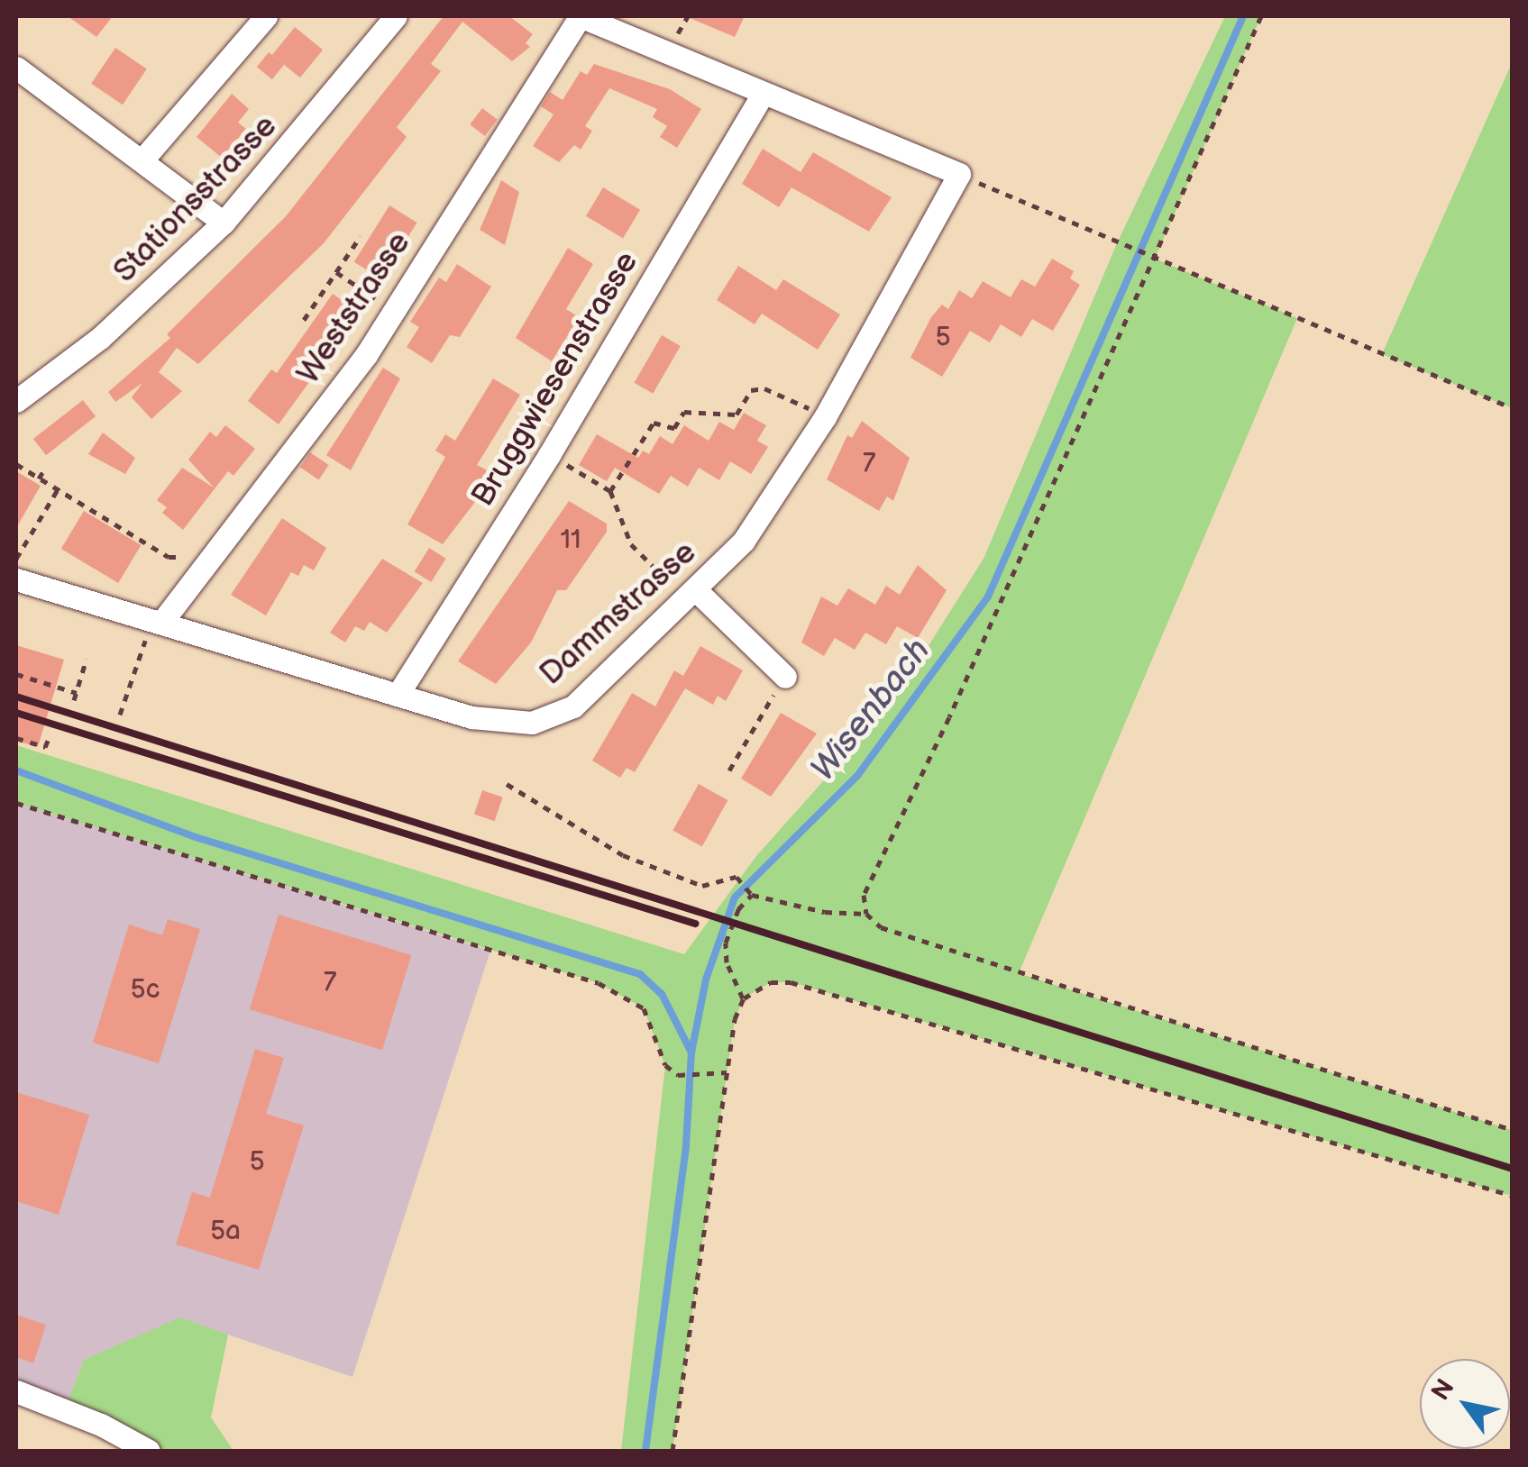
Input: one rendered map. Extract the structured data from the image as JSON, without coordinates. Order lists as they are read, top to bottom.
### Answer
{
  "streets": {
    "street": [
      "Stationsstrasse",
      "Weststrasse",
      "Bruggwiesenstrasse",
      "Dammstrasse"
    ]
  },
  "crossings": [
    ["Weststrasse", "Dammstrasse"],
    ["Bruggwiesenstrasse", "Dammstrasse"]
  ],
  "water": ["Wisenbach"],
  "house_numbers": [
    "5",
    "7",
    "11",
    "7",
    "5c",
    "5",
    "5a"
  ],
  "north": "top left"
}
